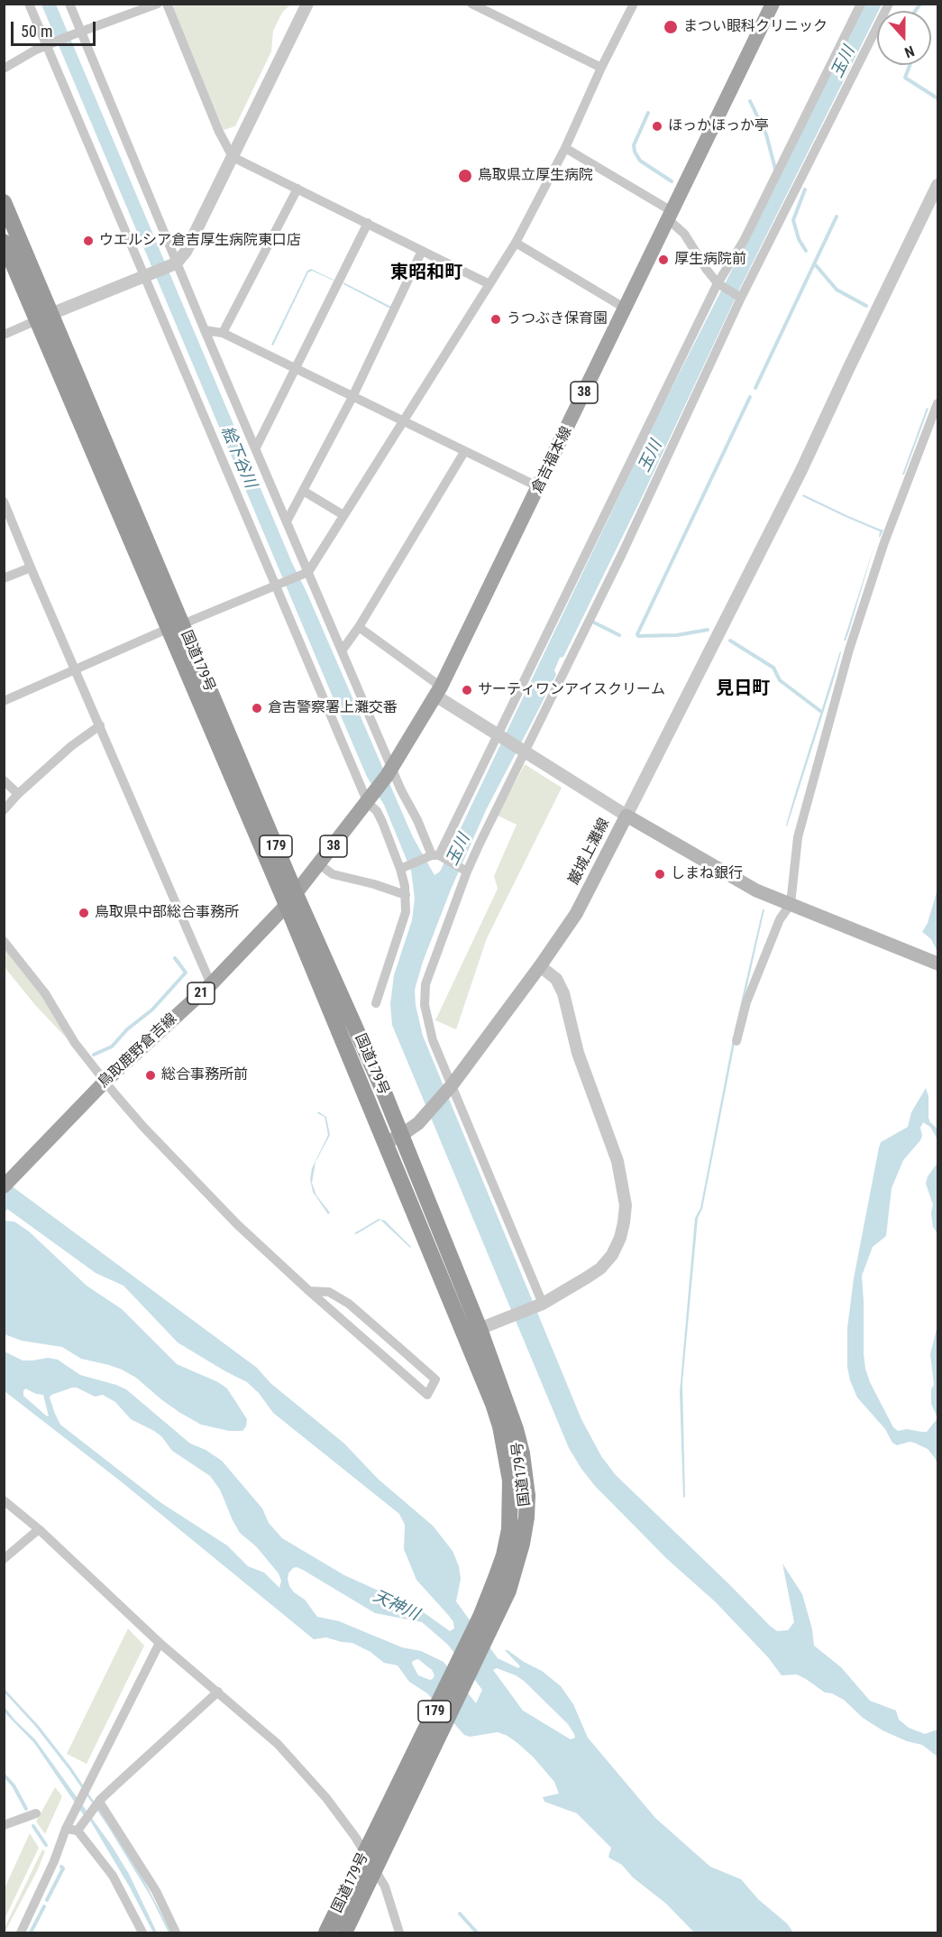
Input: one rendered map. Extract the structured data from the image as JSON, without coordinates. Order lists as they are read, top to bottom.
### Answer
{
  "streets": {
    "highway": ["国道179号", "179"],
    "main road": [
      "38",
      "倉吉福本線",
      "巌城上灘線",
      "21",
      "鳥取鹿野倉吉線"
    ]
  },
  "crossings": [
    ["倉吉福本線", "国道179号"],
    ["倉吉福本線", "鳥取鹿野倉吉線"],
    ["国道179号", "巌城上灘線"],
    ["国道179号", "鳥取鹿野倉吉線"]
  ],
  "districts": ["東昭和町", "見日町"],
  "water": ["玉川", "絵下谷川", "天神川"],
  "places": [
    "まつい眼科クリニック",
    "ほっかほっか亭",
    "鳥取県立厚生病院",
    "ウエルシア倉吉厚生病院東口店",
    "厚生病院前",
    "うつぶき保育園",
    "サーティワンアイスクリーム",
    "倉吉警察署上灘交番",
    "しまね銀行",
    "鳥取県中部総合事務所",
    "総合事務所前"
  ],
  "scale_bar": "50 m",
  "north": "bottom"
}
